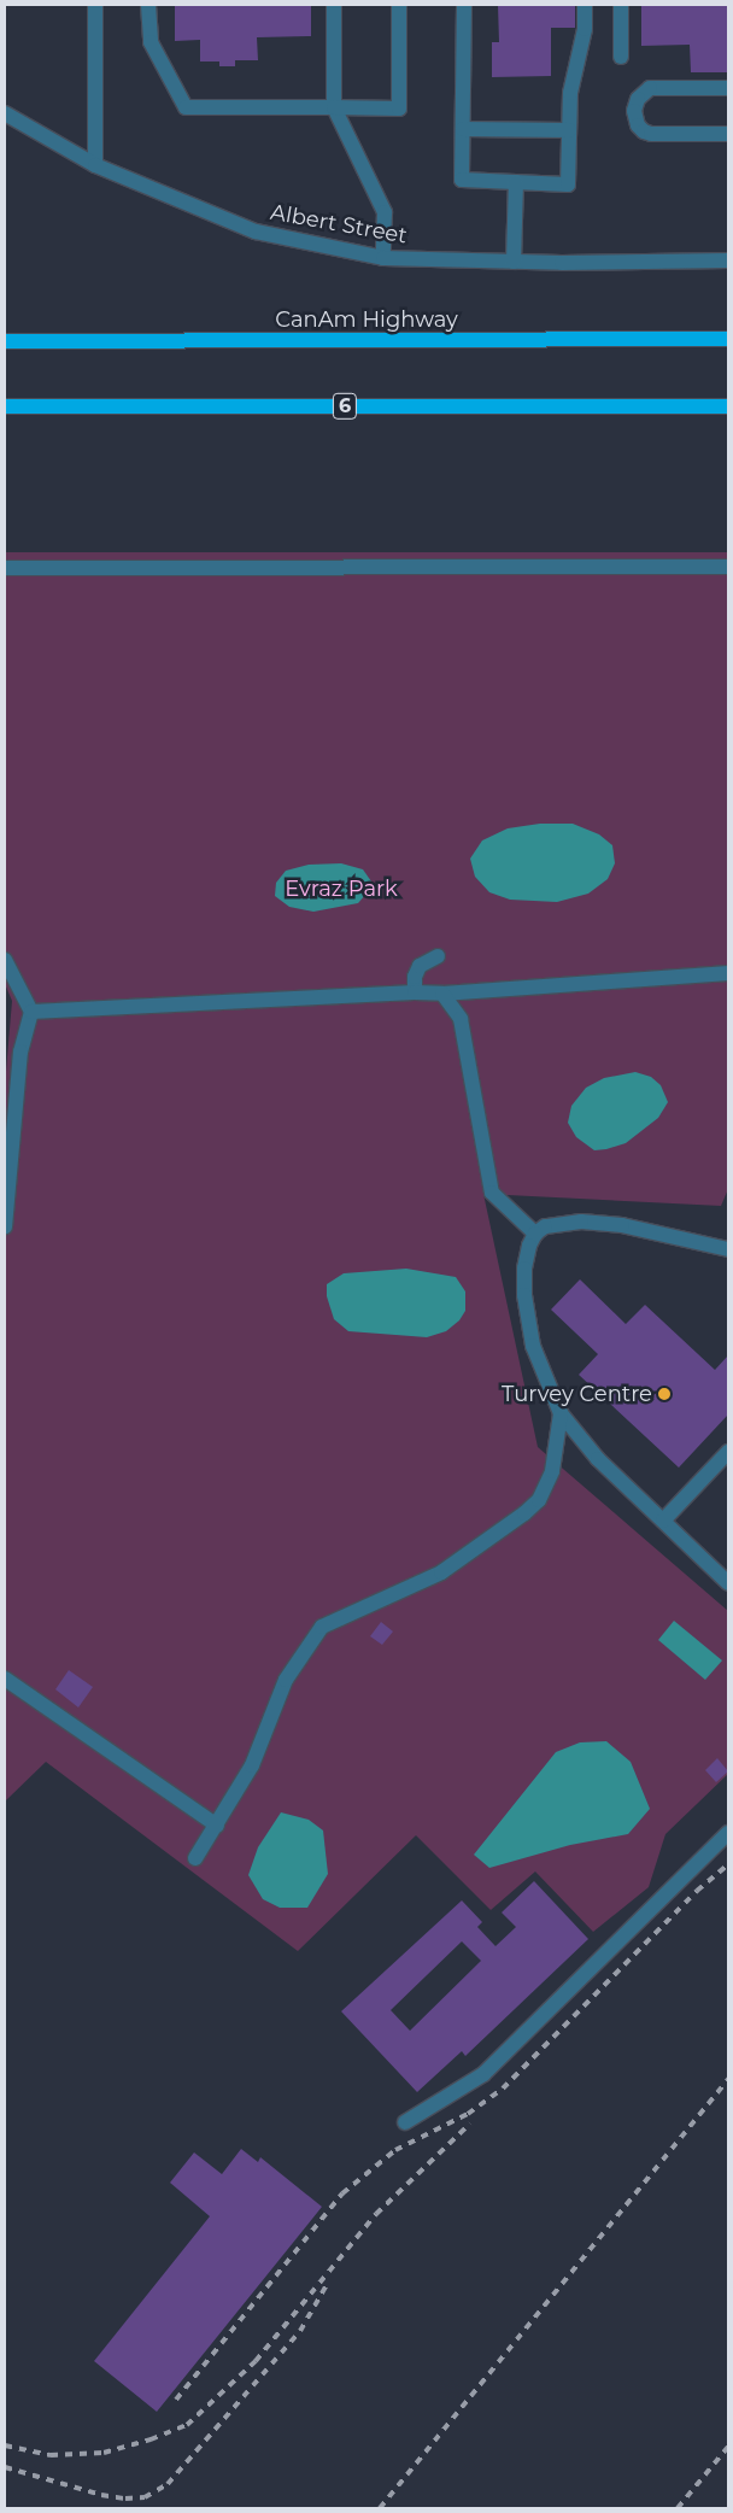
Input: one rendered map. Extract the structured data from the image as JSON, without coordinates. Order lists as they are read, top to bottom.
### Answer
{
  "streets": {
    "main road": ["CanAm Highway", "6"],
    "street": ["Albert Street"]
  },
  "parks": ["Evraz Park"],
  "places": ["Turvey Centre"]
}
